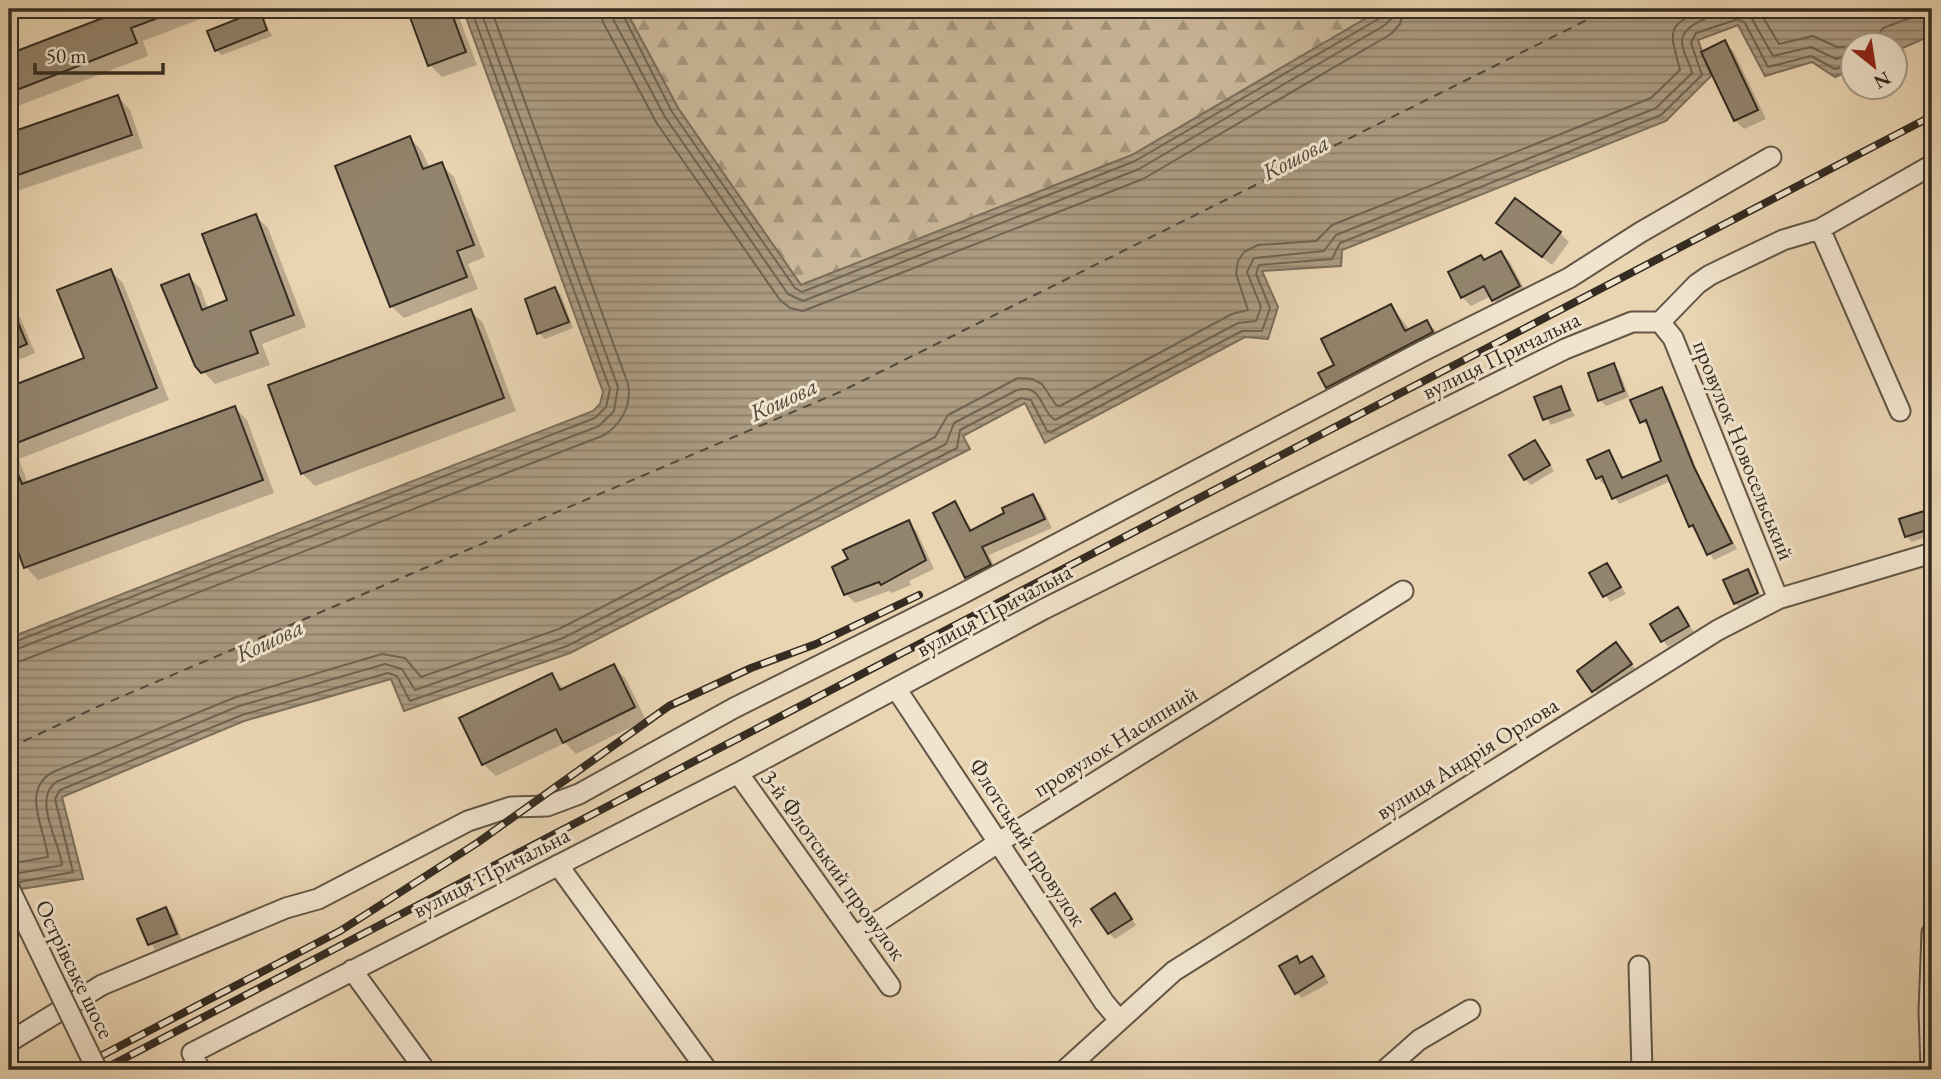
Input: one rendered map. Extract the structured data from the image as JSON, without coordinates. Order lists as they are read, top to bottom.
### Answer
{
  "streets": {
    "street": [
      "вулиця Причальна",
      "провулок Новосельський",
      "провулок Насипний",
      "вулиця Андрія Орлова",
      "Флотський провулок",
      "3-й Флотський провулок",
      "Острівське шосе"
    ]
  },
  "crossings": [
    ["вулиця Причальна", "провулок Новосельський"],
    ["вулиця Причальна", "Флотський провулок"],
    ["вулиця Причальна", "3-й Флотський провулок"],
    ["провулок Новосельський", "вулиця Андрія Орлова"],
    ["провулок Насипний", "Флотський провулок"],
    ["провулок Насипний", "3-й Флотський провулок"],
    ["вулиця Андрія Орлова", "Флотський провулок"]
  ],
  "water": ["Кошова"],
  "scale_bar": "50 m",
  "north": "bottom right"
}
